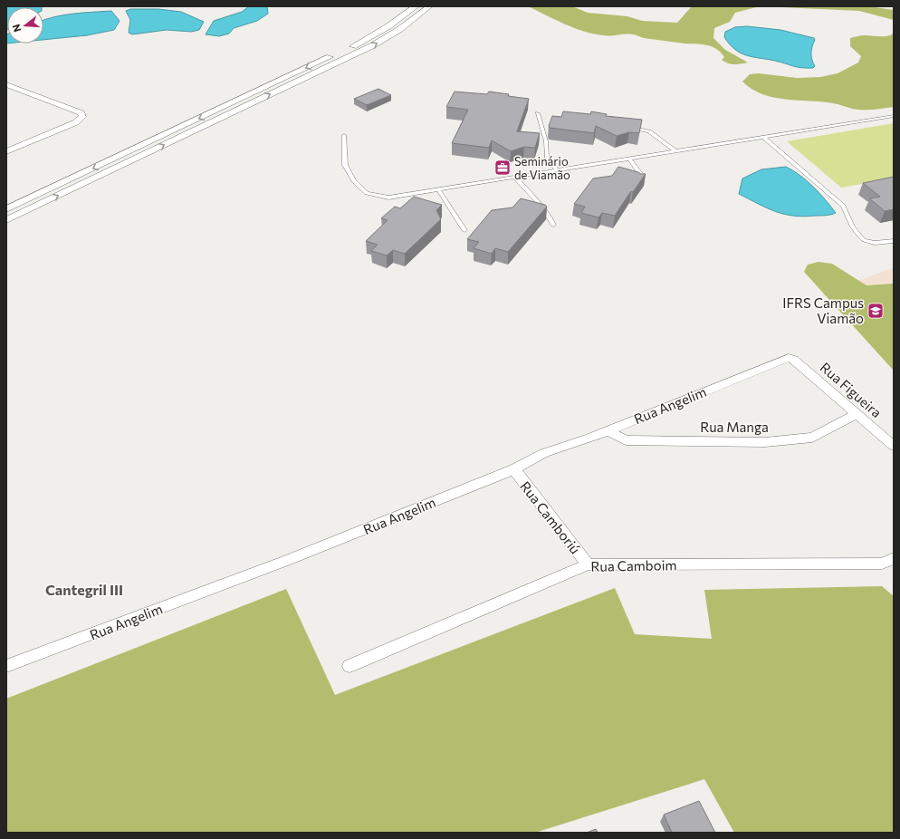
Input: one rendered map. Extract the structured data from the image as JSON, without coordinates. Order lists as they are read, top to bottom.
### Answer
{
  "streets": {
    "street": [
      "Rua Figueira",
      "Rua Angelim",
      "Rua Manga",
      "Rua Camboriú",
      "Rua Camboim"
    ]
  },
  "crossings": [
    ["Rua Figueira", "Rua Angelim"],
    ["Rua Figueira", "Rua Manga"],
    ["Rua Angelim", "Rua Manga"],
    ["Rua Angelim", "Rua Camboriú"],
    ["Rua Camboriú", "Rua Camboim"]
  ],
  "districts": ["Cantegril III"],
  "places": {
    "office": ["Seminário de Viamão"],
    "school or university": ["IFRS Campus Viamão"]
  },
  "north": "left"
}
